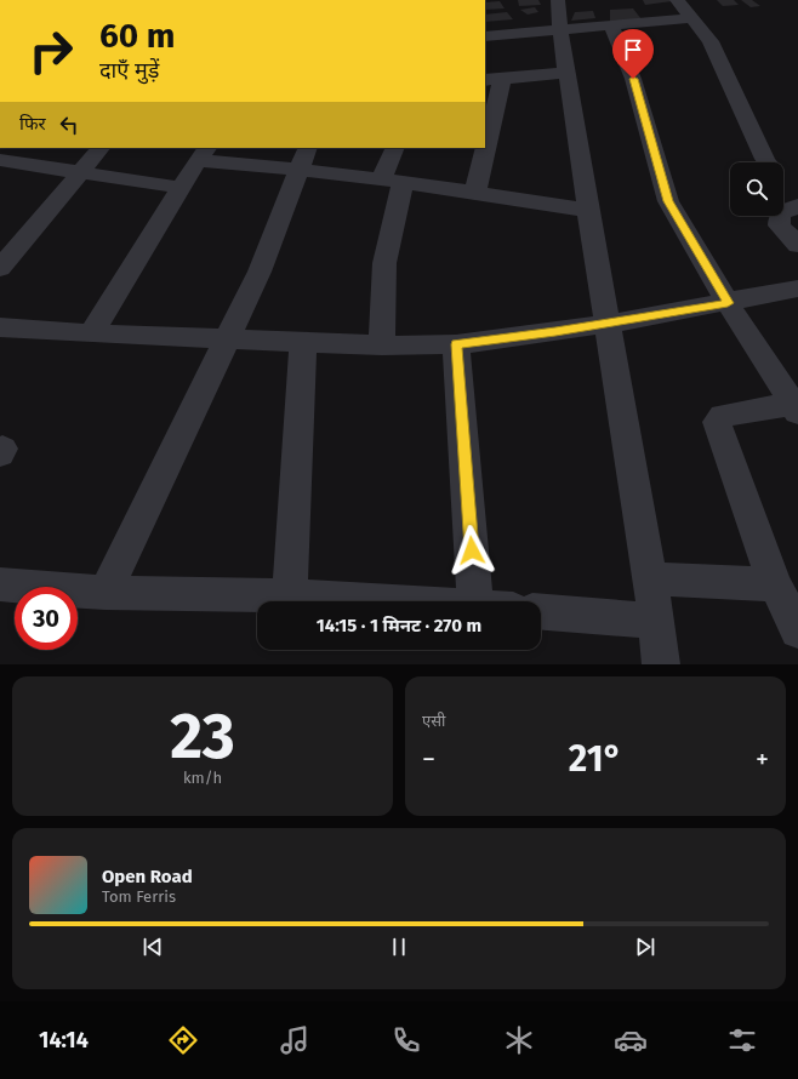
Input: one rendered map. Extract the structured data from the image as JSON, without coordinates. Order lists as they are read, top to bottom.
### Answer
{
  "page": {
    "turn": ["60 m", "दाएँ मुड़ें"],
    "then": "फिर",
    "limit": "30",
    "trip": "14:15 · 1 मिनट · 270 m",
    "tile": [
      ["23", "km/h"],
      "एसी"
    ],
    "heat": ["−", "21°", "+"],
    "song": ["Open Road", "Tom Ferris"],
    "tabs": "14:14"
  }
}
